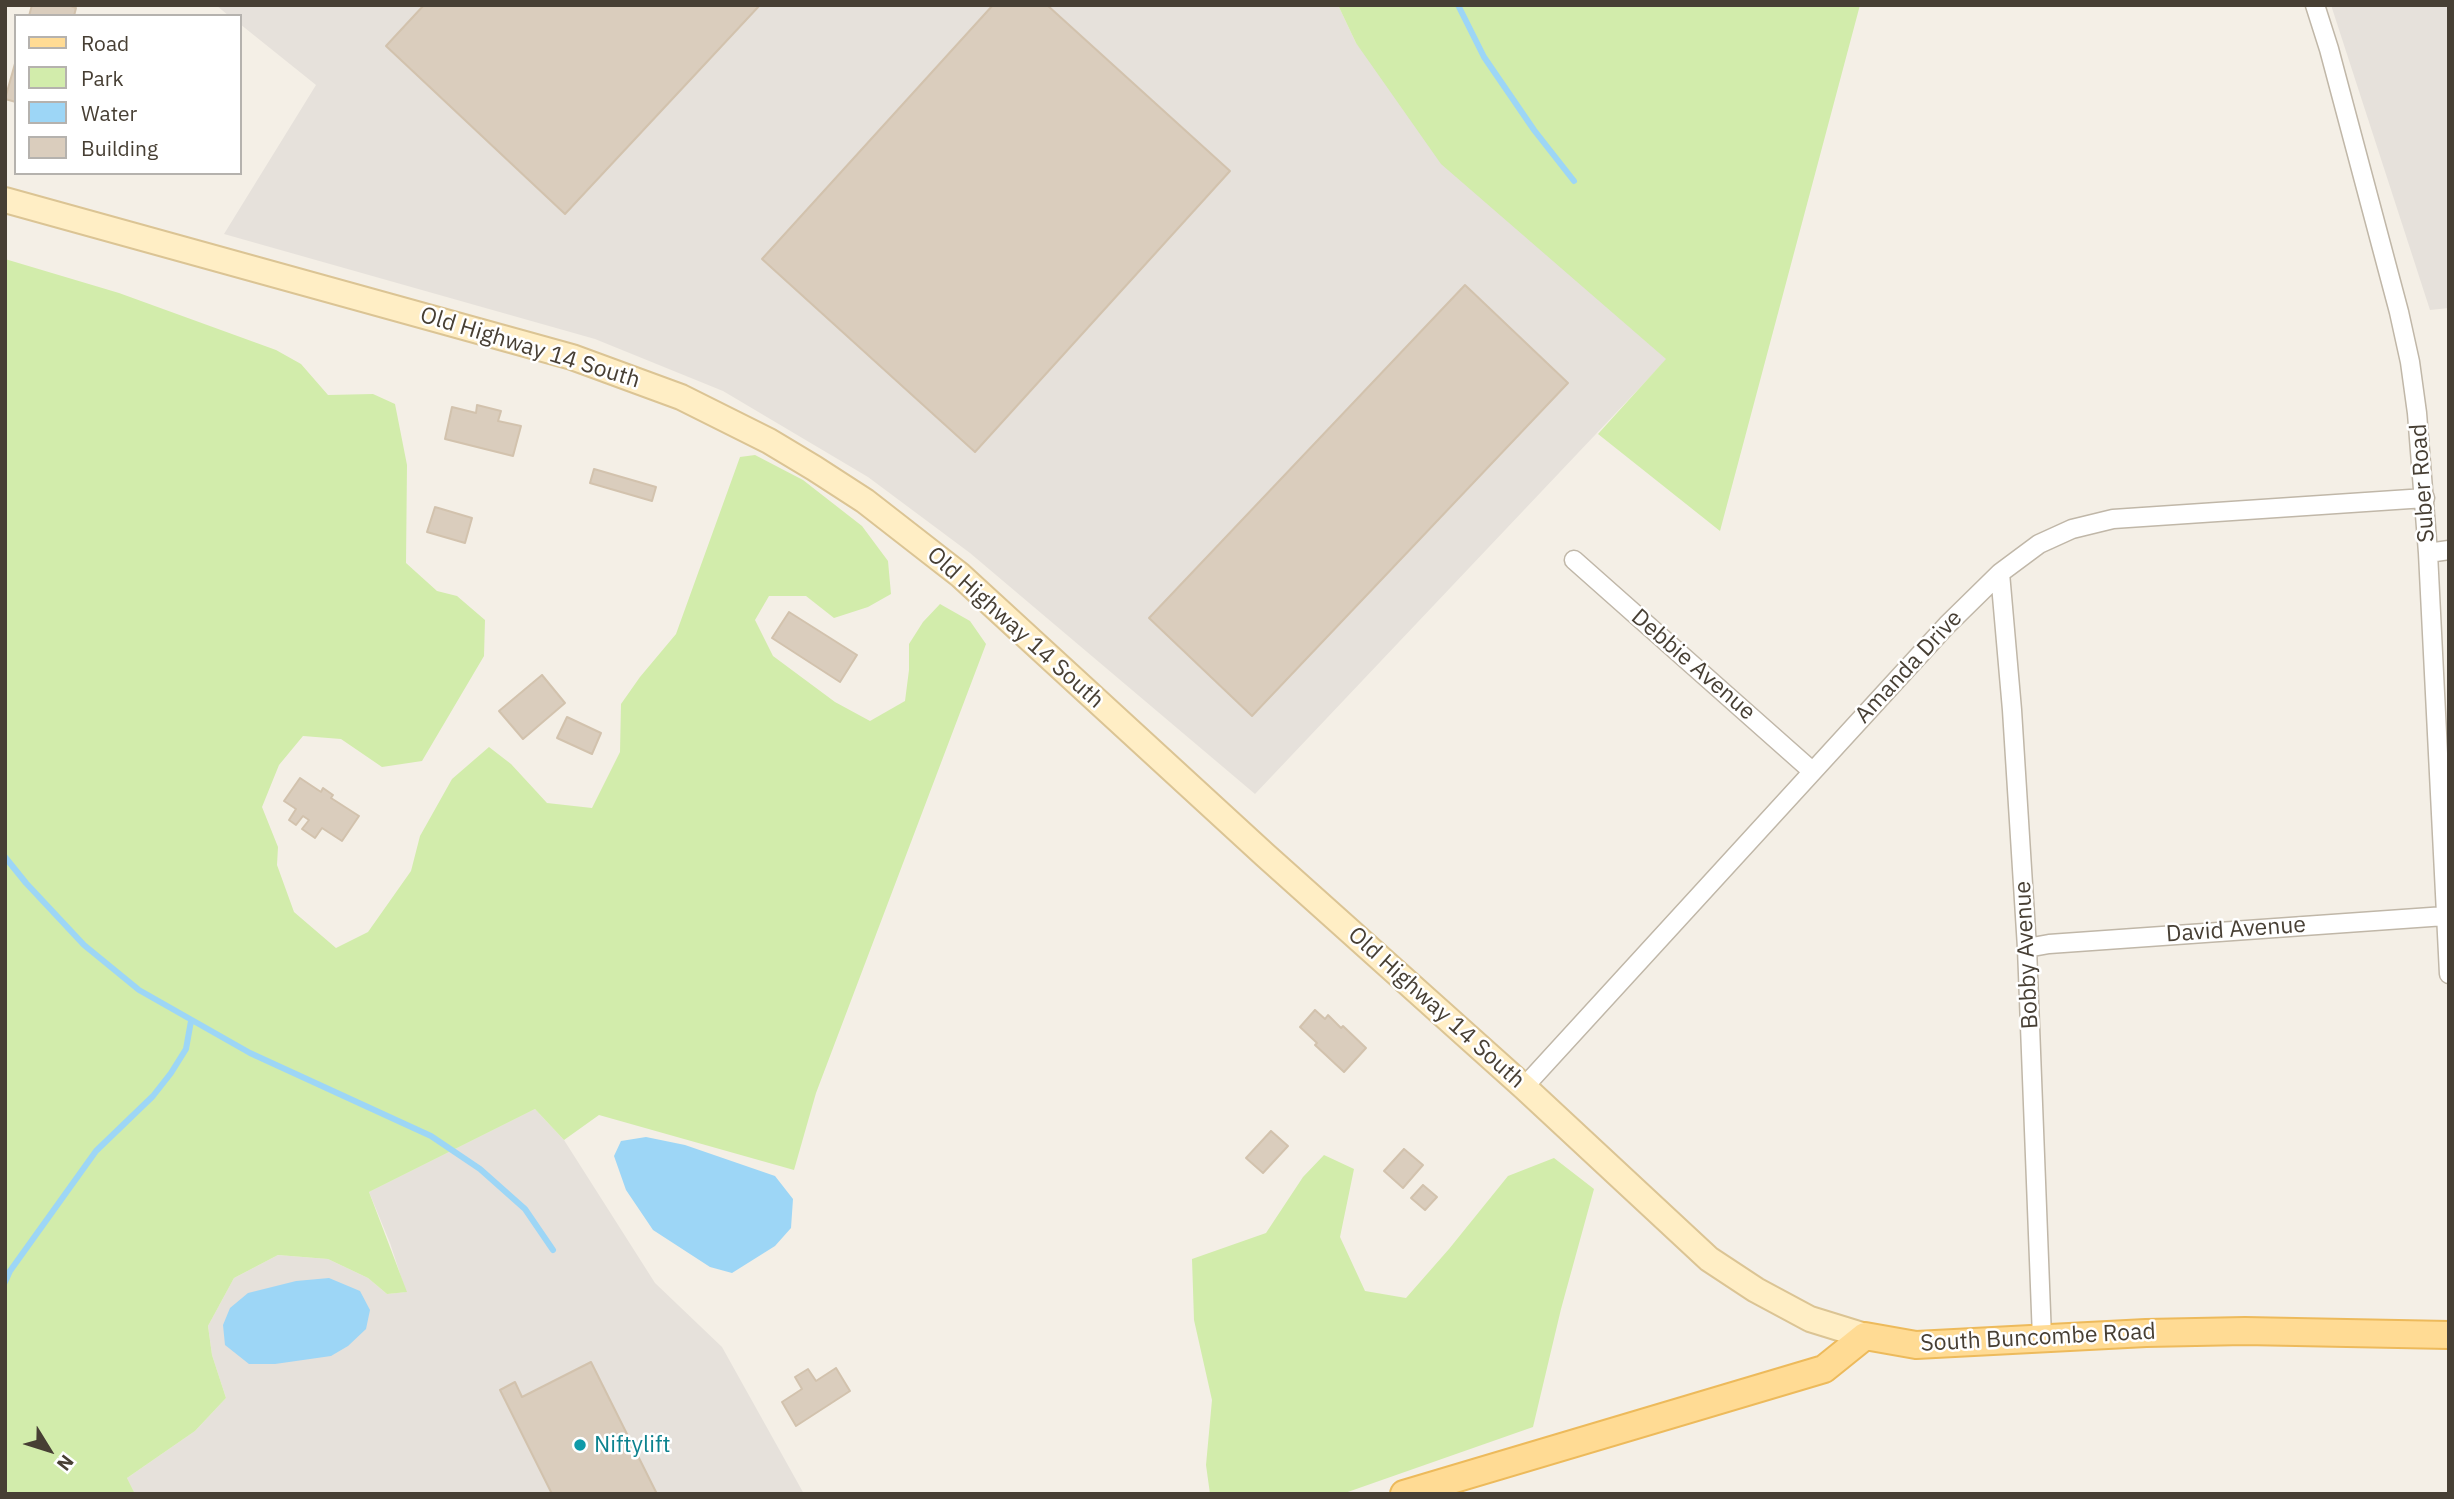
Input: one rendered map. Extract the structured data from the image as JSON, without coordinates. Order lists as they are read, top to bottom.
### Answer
{
  "streets": {
    "main road": ["South Buncombe Road"],
    "street": [
      "Old Highway 14 South",
      "Suber Road",
      "Debbie Avenue",
      "Amanda Drive",
      "David Avenue",
      "Bobby Avenue"
    ]
  },
  "crossings": [
    ["Old Highway 14 South", "Amanda Drive"],
    ["Old Highway 14 South", "South Buncombe Road"],
    ["Suber Road", "Amanda Drive"],
    ["Suber Road", "David Avenue"],
    ["Debbie Avenue", "Amanda Drive"],
    ["Amanda Drive", "Bobby Avenue"],
    ["David Avenue", "Bobby Avenue"],
    ["Bobby Avenue", "South Buncombe Road"]
  ],
  "places": ["Niftylift"],
  "legend": [
    "Road",
    "Park",
    "Water",
    "Building"
  ],
  "north": "bottom right"
}
